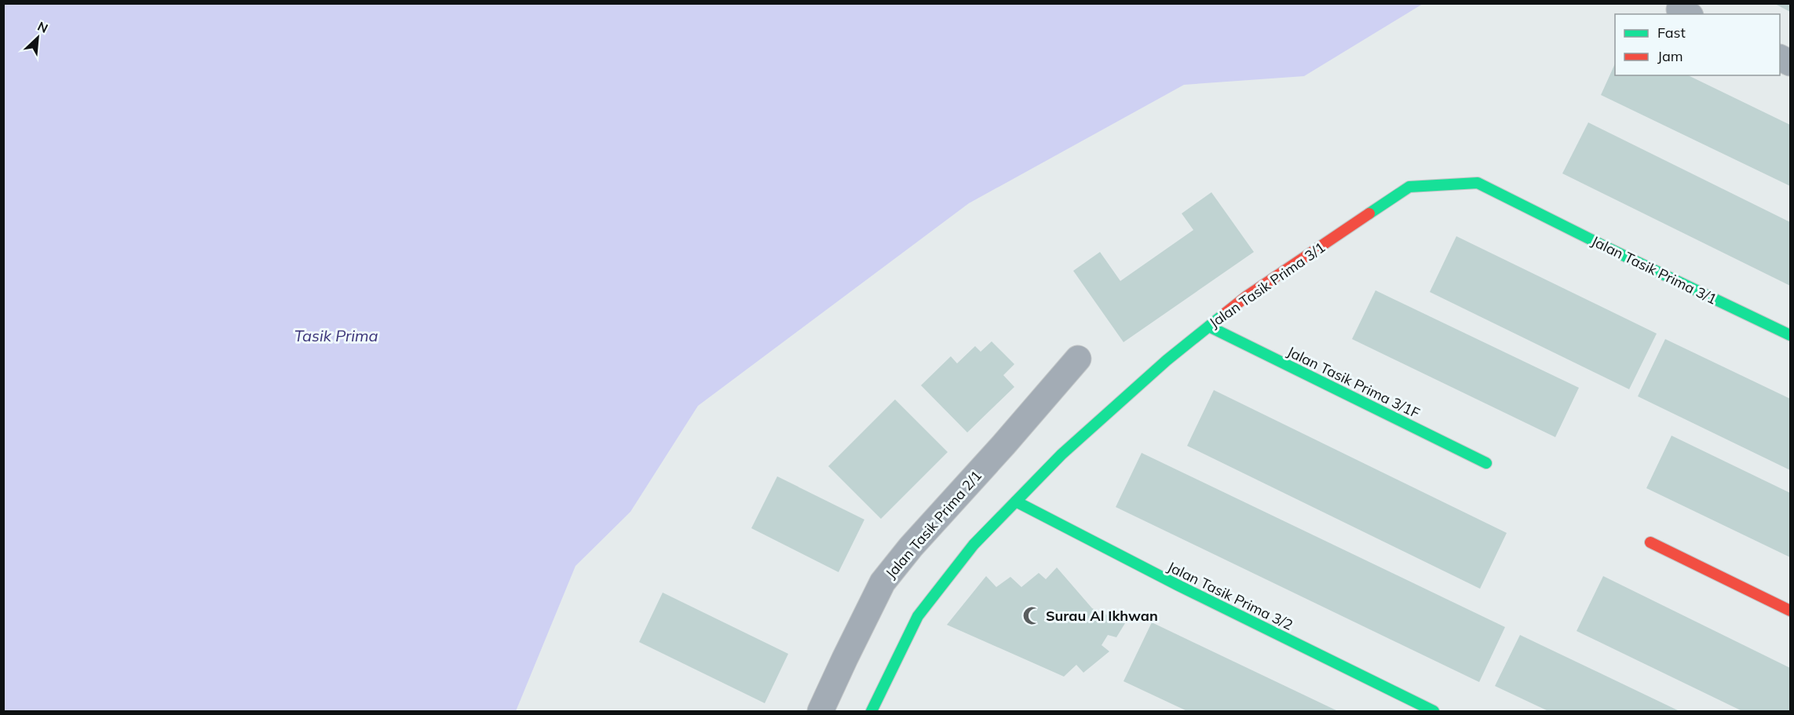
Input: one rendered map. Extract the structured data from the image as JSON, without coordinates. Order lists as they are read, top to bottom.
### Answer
{
  "streets": {
    "street": [
      "Jalan Tasik Prima 3/1",
      "Jalan Tasik Prima 3/1F",
      "Jalan Tasik Prima 2/1",
      "Jalan Tasik Prima 3/2"
    ]
  },
  "crossings": [
    ["Jalan Tasik Prima 3/1", "Jalan Tasik Prima 3/1F"],
    ["Jalan Tasik Prima 3/1", "Jalan Tasik Prima 3/2"]
  ],
  "water": ["Tasik Prima"],
  "places": {
    "mosque": ["Surau Al Ikhwan"]
  },
  "legend": ["Fast", "Jam"],
  "north": "top right"
}
